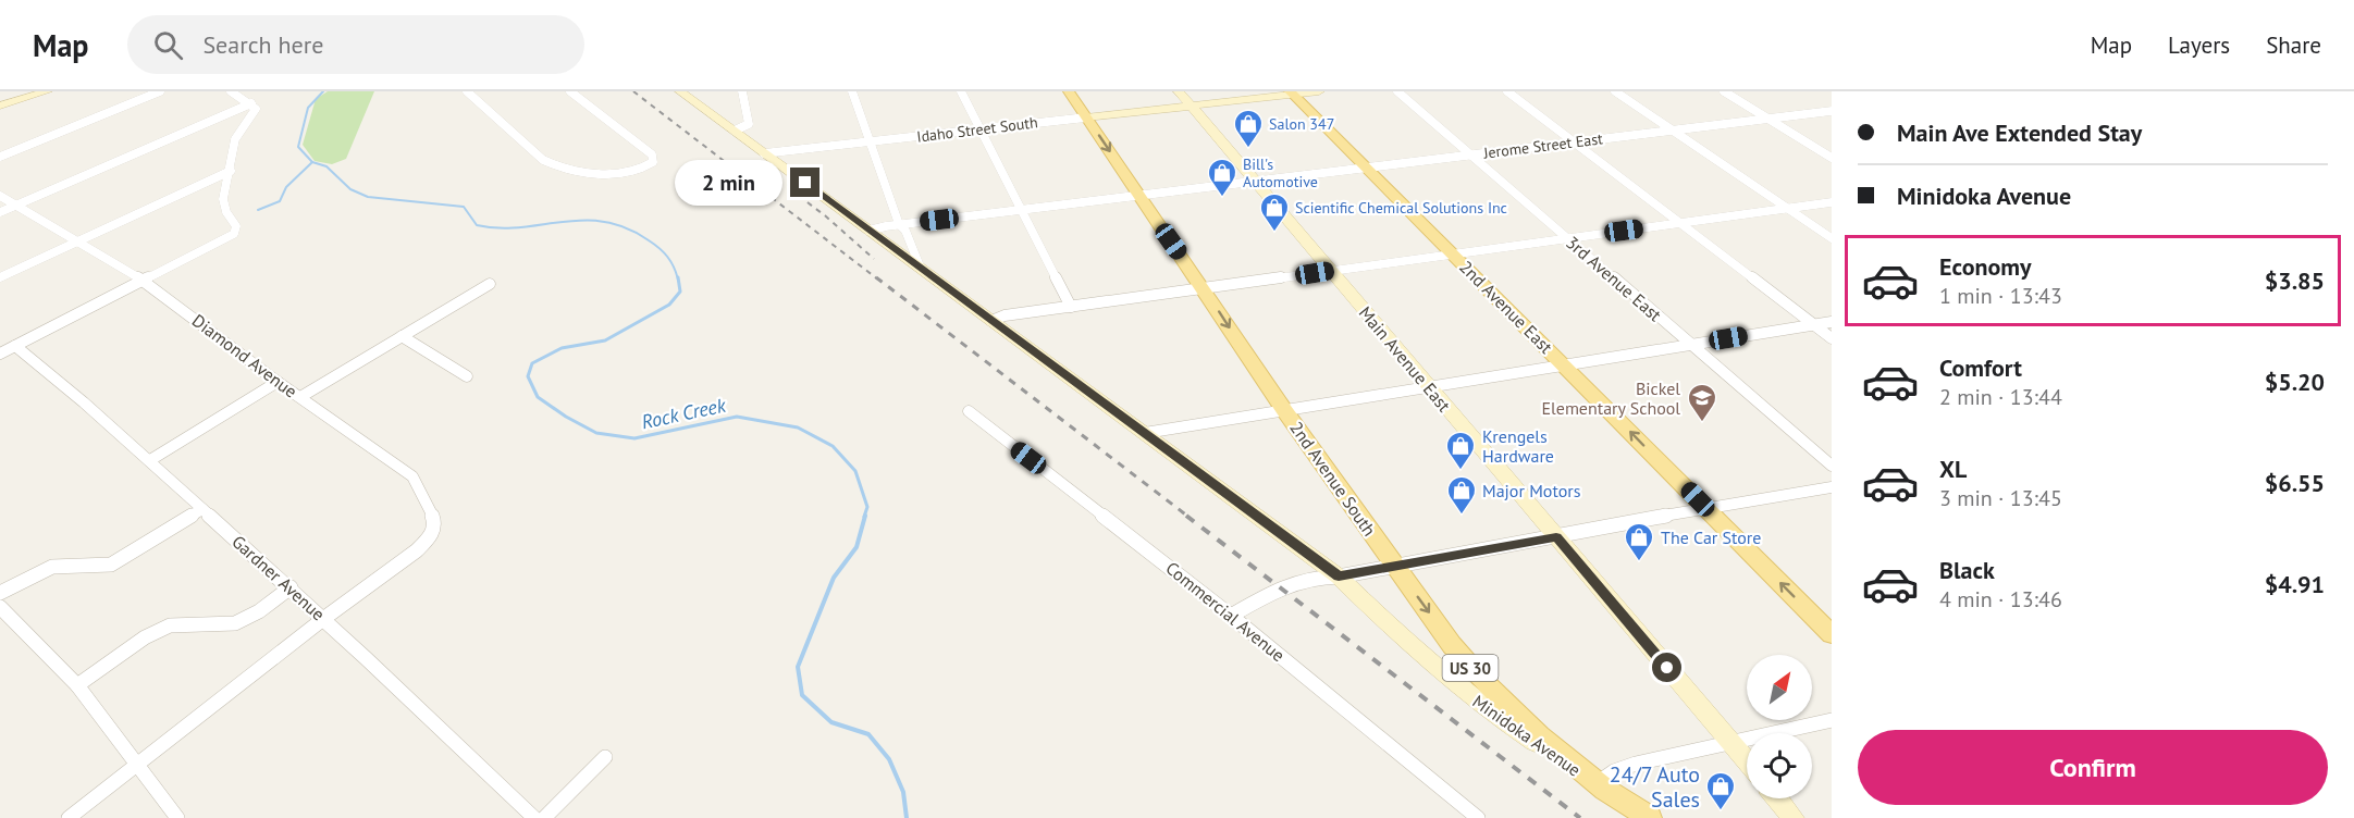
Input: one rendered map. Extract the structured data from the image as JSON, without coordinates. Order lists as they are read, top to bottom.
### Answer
{
  "streets": {
    "main road": ["2nd Avenue East", "2nd Avenue South", "US 30"],
    "street": [
      "Idaho Street South",
      "Jerome Street East",
      "3rd Avenue East",
      "Diamond Avenue",
      "Main Avenue East",
      "Gardner Avenue",
      "Commercial Avenue",
      "Minidoka Avenue"
    ]
  },
  "crossings": [
    ["Idaho Street South", "2nd Avenue East"],
    ["Idaho Street South", "Main Avenue East"],
    ["Idaho Street South", "2nd Avenue South"],
    ["Idaho Street South", "Minidoka Avenue"],
    ["Jerome Street East", "3rd Avenue East"],
    ["Jerome Street East", "2nd Avenue East"],
    ["Jerome Street East", "Main Avenue East"],
    ["Jerome Street East", "2nd Avenue South"],
    ["Jerome Street East", "Minidoka Avenue"],
    ["Diamond Avenue", "Gardner Avenue"],
    ["2nd Avenue South", "Minidoka Avenue"]
  ],
  "one_way": ["2nd Avenue East", "2nd Avenue South"],
  "water": ["Rock Creek"],
  "places": {
    "shop": [
      "Salon 347",
      "Bill's Automotive",
      "Scientific Chemical Solutions Inc",
      "Krengels Hardware",
      "Major Motors",
      "The Car Store",
      "24/7 Auto Sales"
    ],
    "school or university": ["Bickel Elementary School"]
  },
  "north": "top right",
  "page": {
    "header": "Map",
    "search": "Search here",
    "nav": ["Map", "Layers", "Share"],
    "banner": ["Main Ave Extended Stay", "Minidoka Avenue"],
    "bubble": "2 min",
    "list": [
      {
        "name": "Economy",
        "note": "1 min · 13:43",
        "value": "$3.85"
      },
      {
        "name": "Comfort",
        "note": "2 min · 13:44",
        "value": "$5.20"
      },
      {
        "name": "XL",
        "note": "3 min · 13:45",
        "value": "$6.55"
      },
      {
        "name": "Black",
        "note": "4 min · 13:46",
        "value": "$4.91"
      }
    ],
    "buttons": "Confirm"
  }
}
